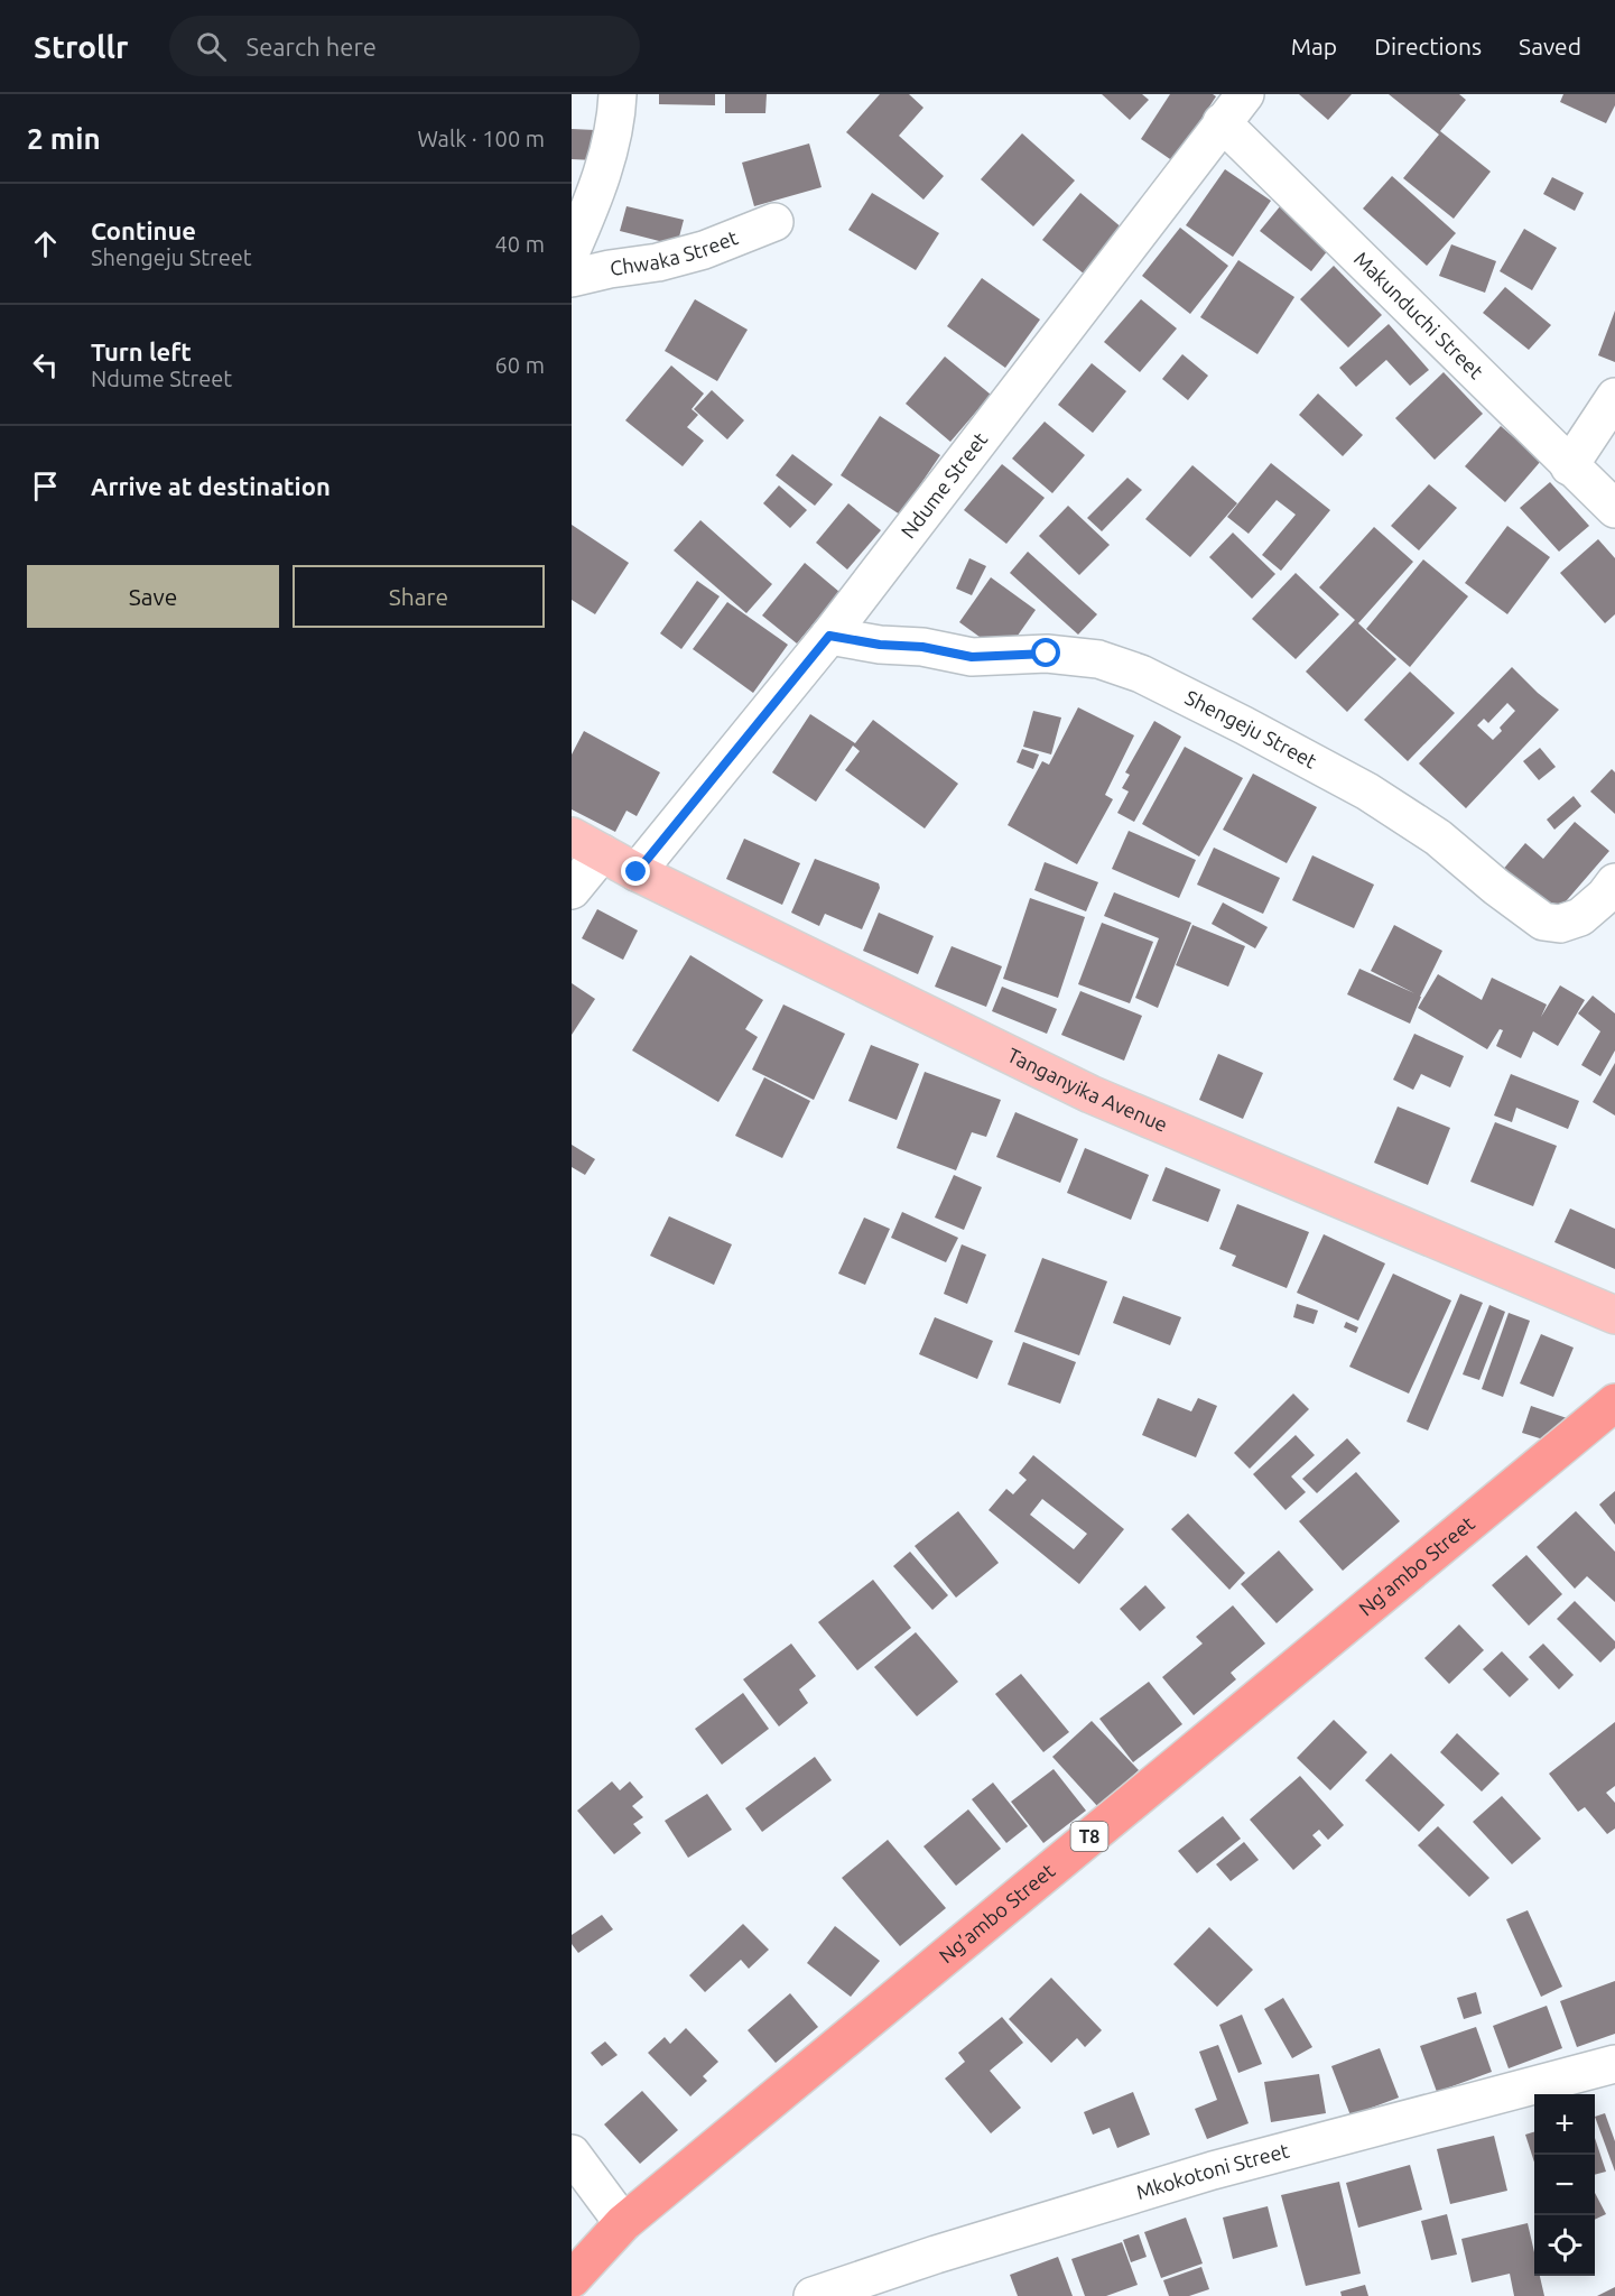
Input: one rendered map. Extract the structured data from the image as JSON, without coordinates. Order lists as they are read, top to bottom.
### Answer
{
  "streets": {
    "highway": ["Ng’ambo Street", "T8"],
    "main road": ["Tanganyika Avenue"],
    "street": [
      "Chwaka Street",
      "Makunduchi Street",
      "Ndume Street",
      "Shengeju Street",
      "Mkokotoni Street"
    ]
  },
  "crossings": [
    ["Makunduchi Street", "Ndume Street"],
    ["Ndume Street", "Shengeju Street"],
    ["Ndume Street", "Tanganyika Avenue"]
  ],
  "page": {
    "header": "Strollr",
    "search": "Search here",
    "nav": ["Map", "Directions", "Saved"],
    "heading": ["2 min", "Walk · 100 m"],
    "list": [
      ["Continue", "Shengeju Street", "40 m"],
      ["Turn left", "Ndume Street", "60 m"],
      "Arrive at destination"
    ],
    "buttons": ["Save", "Share"],
    "map_buttons": ["+", "−"]
  }
}
